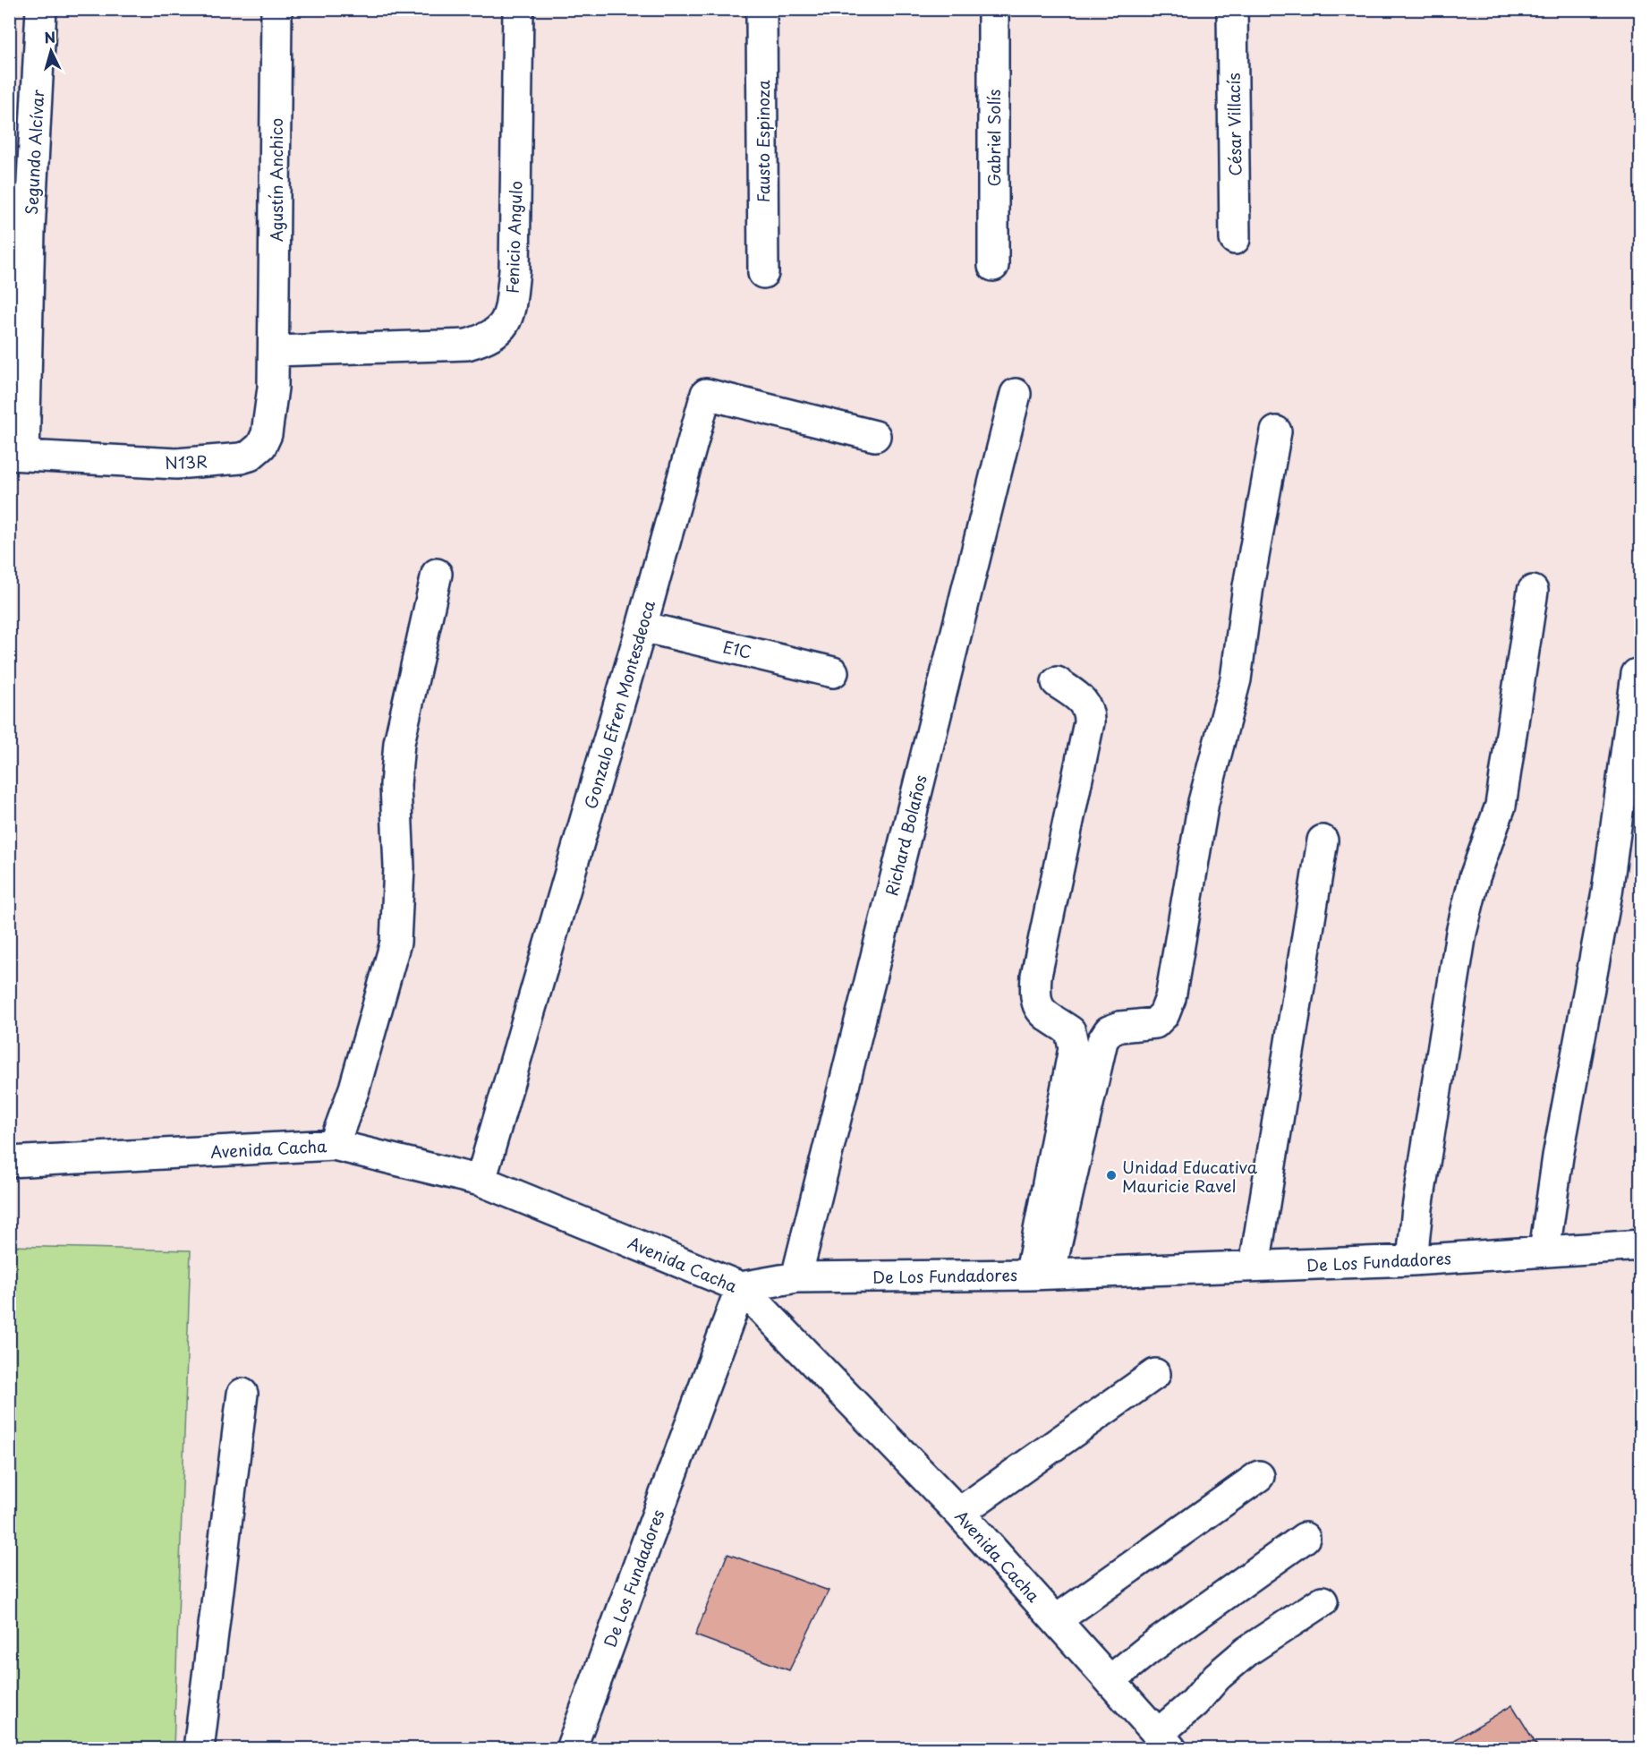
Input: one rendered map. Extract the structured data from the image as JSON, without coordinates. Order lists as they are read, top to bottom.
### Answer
{
  "streets": {
    "street": [
      "César Villacís",
      "Gabriel Solís",
      "Fausto Espinoza",
      "Segundo Alcívar",
      "Agustín Anchico",
      "Fenicio Angulo",
      "N13R",
      "E1C",
      "Gonzalo Efren Montesdeoca",
      "Richard Bolaños",
      "Avenida Cacha",
      "De Los Fundadores"
    ]
  },
  "crossings": [
    ["Segundo Alcívar", "N13R"],
    ["Agustín Anchico", "Fenicio Angulo"],
    ["Agustín Anchico", "N13R"],
    ["Fenicio Angulo", "N13R"],
    ["E1C", "Gonzalo Efren Montesdeoca"],
    ["Gonzalo Efren Montesdeoca", "Avenida Cacha"],
    ["Richard Bolaños", "De Los Fundadores"],
    ["Avenida Cacha", "De Los Fundadores"]
  ],
  "places": ["Unidad Educativa Mauricie Ravel"],
  "north": "top"
}
